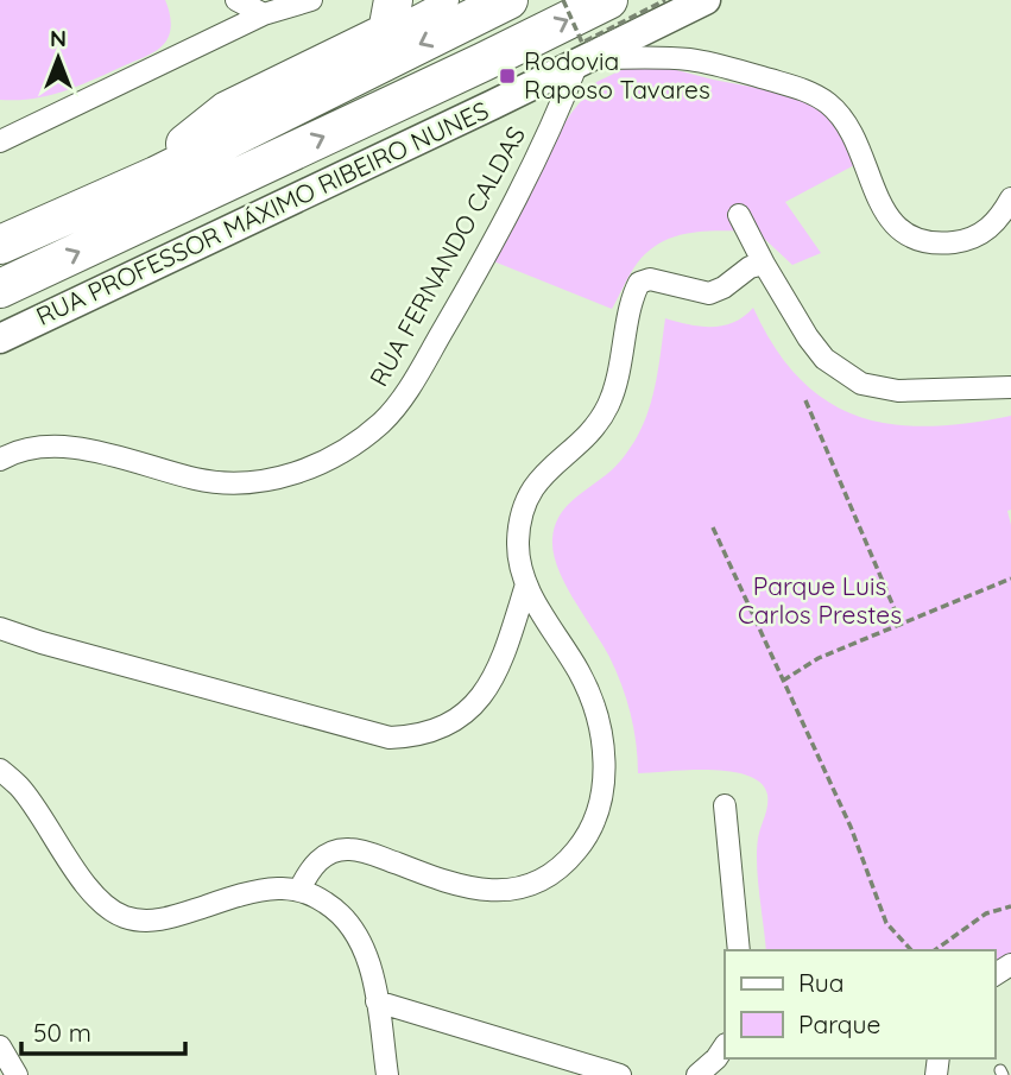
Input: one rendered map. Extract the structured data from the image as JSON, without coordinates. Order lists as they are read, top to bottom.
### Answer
{
  "streets": {
    "main road": ["RUA PROFESSOR MÁXIMO RIBEIRO NUNES"],
    "street": ["RUA FERNANDO CALDAS"]
  },
  "crossings": [
    ["RUA PROFESSOR MÁXIMO RIBEIRO NUNES", "RUA FERNANDO CALDAS"]
  ],
  "parks": ["Parque Luis Carlos Prestes"],
  "places": {
    "transit": ["Rodovia Raposo Tavares"]
  },
  "legend": ["Rua", "Parque"],
  "scale_bar": "50 m",
  "north": "top"
}
